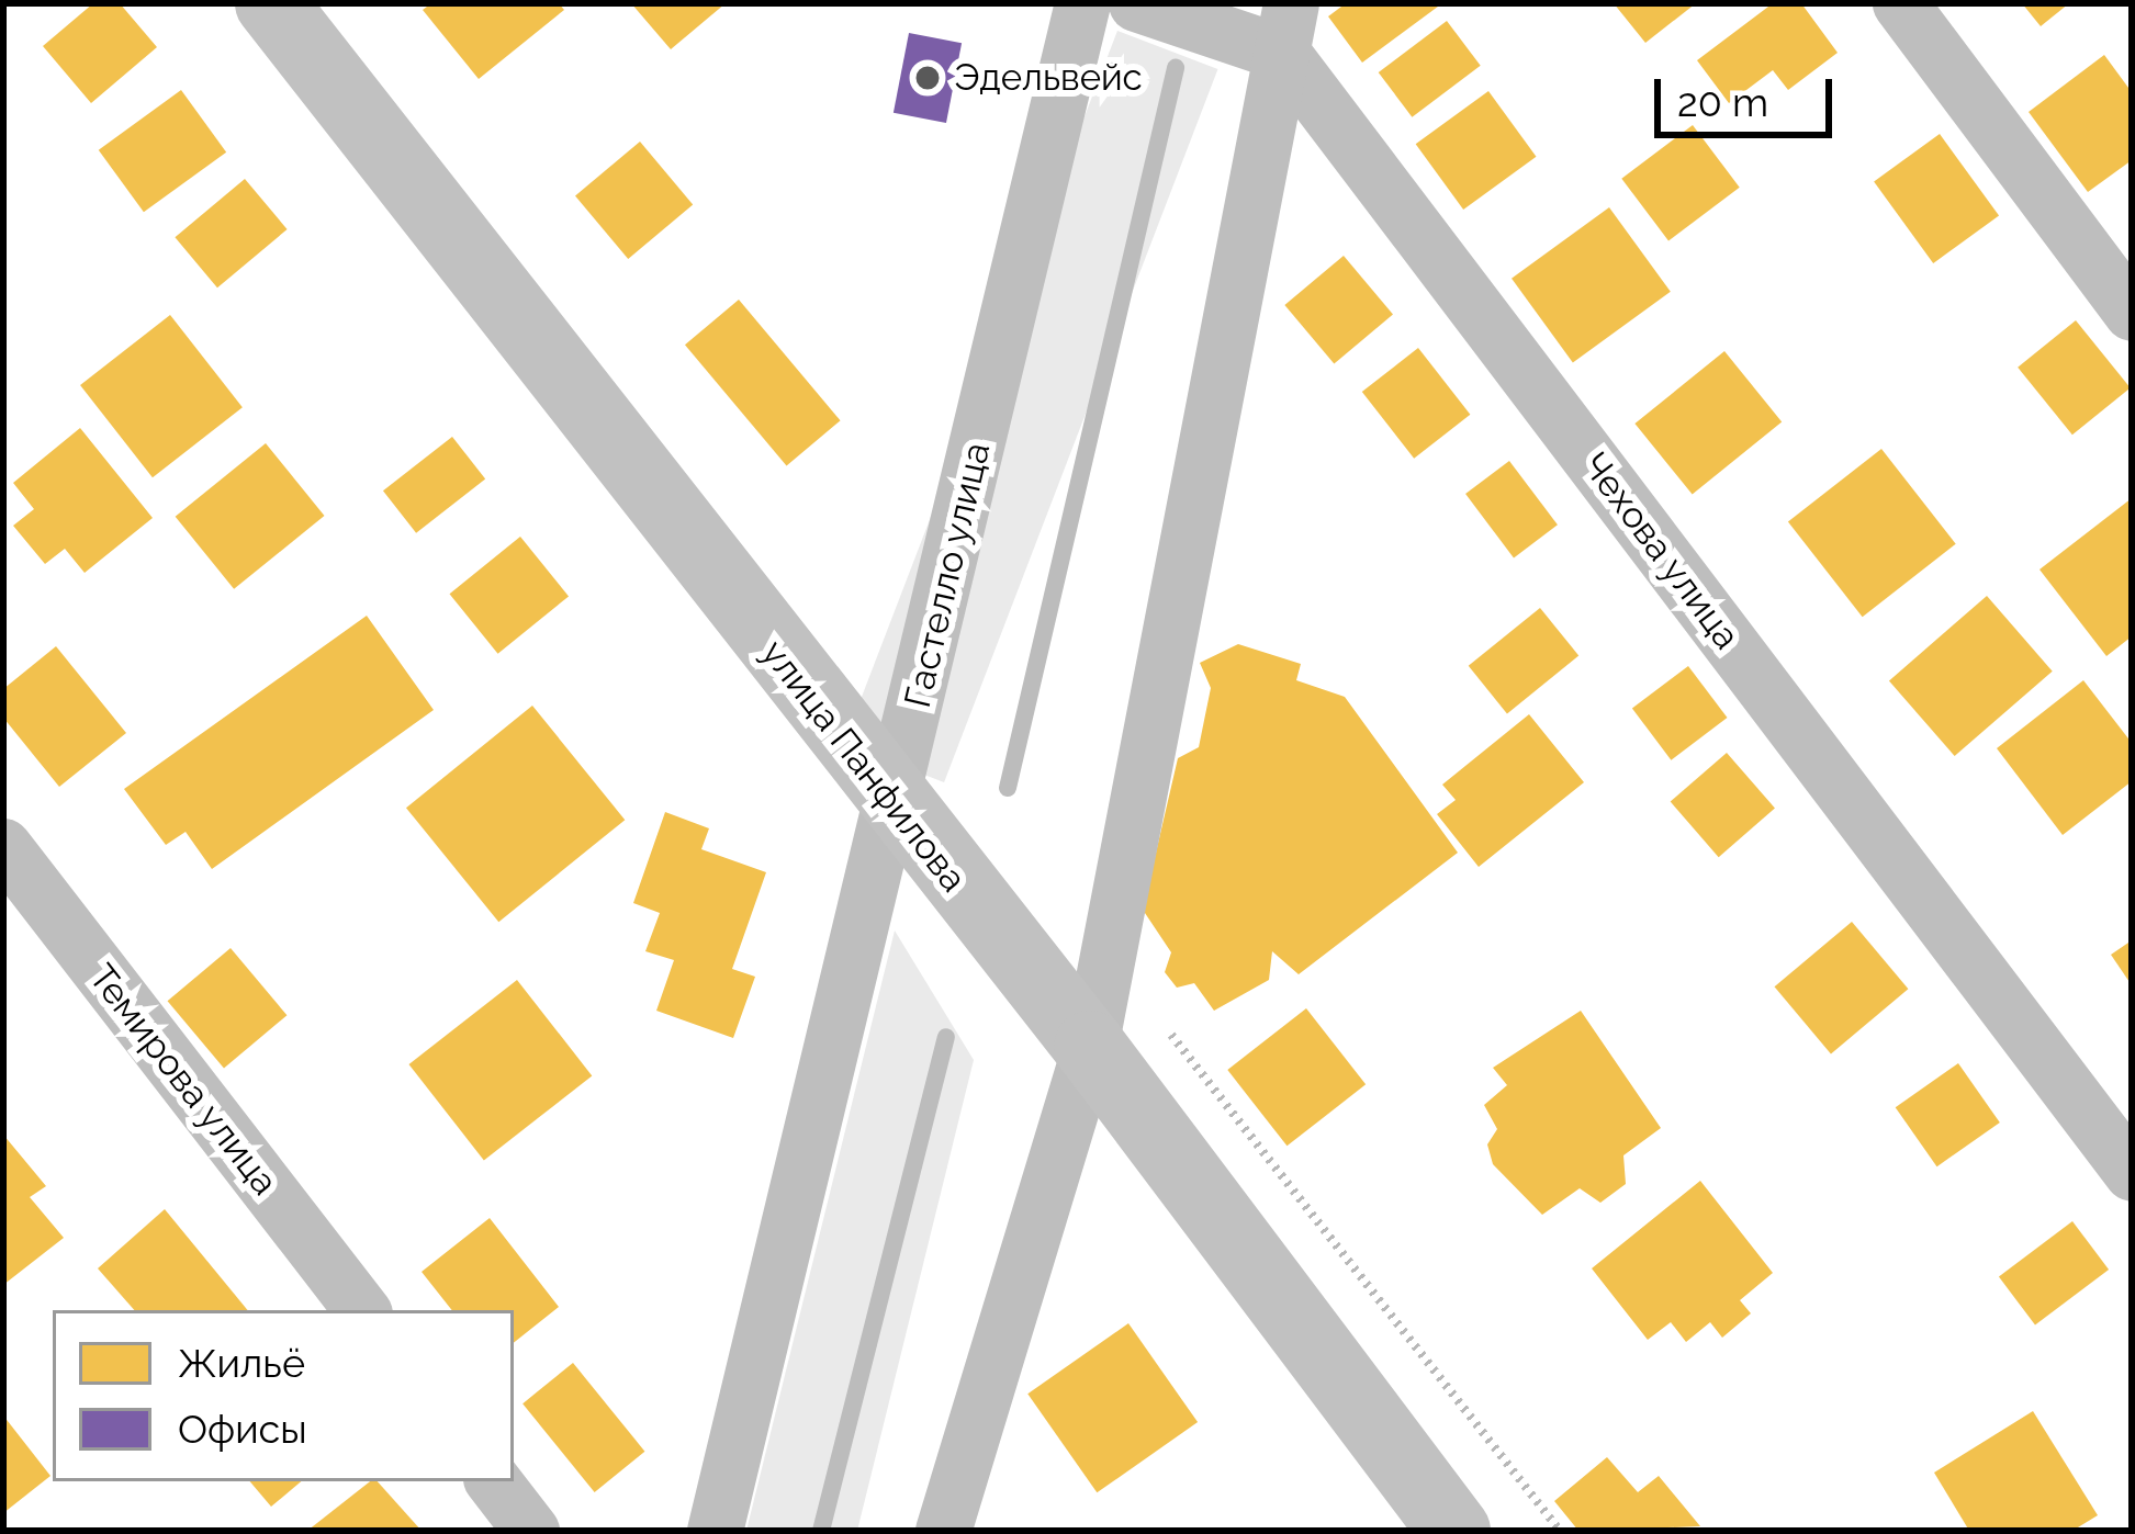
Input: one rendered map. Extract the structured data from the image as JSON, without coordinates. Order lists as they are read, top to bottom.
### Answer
{
  "streets": {
    "street": [
      "Чехова улица",
      "Гастелло улица",
      "улица Панфилова",
      "Темирова улица"
    ]
  },
  "crossings": [
    ["Гастелло улица", "улица Панфилова"]
  ],
  "places": ["Эдельвейс"],
  "legend": ["Жильё", "Офисы"],
  "scale_bar": "20 m"
}
